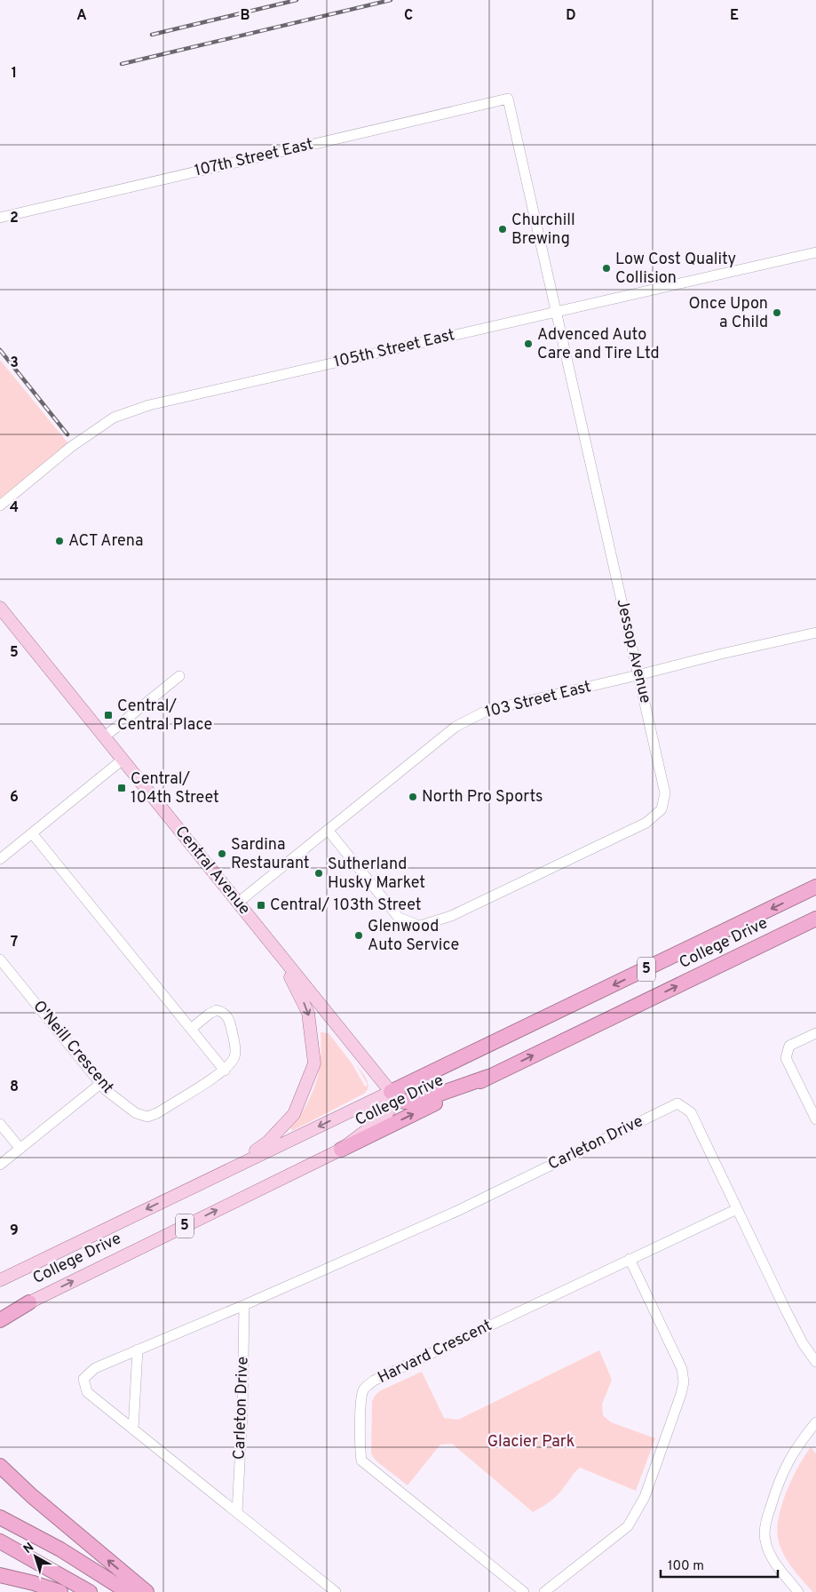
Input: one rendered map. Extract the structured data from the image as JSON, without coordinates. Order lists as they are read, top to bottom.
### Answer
{
  "streets": {
    "highway": ["College Drive", "5"],
    "main road": ["Central Avenue"],
    "street": [
      "107th Street East",
      "105th Street East",
      "Jessop Avenue",
      "103 Street East",
      "O'Neill Crescent",
      "Carleton Drive",
      "Harvard Crescent"
    ]
  },
  "crossings": [
    ["107th Street East", "Jessop Avenue"],
    ["105th Street East", "Jessop Avenue"],
    ["Jessop Avenue", "103 Street East"],
    ["103 Street East", "Central Avenue"],
    ["Central Avenue", "College Drive"],
    ["Carleton Drive", "Harvard Crescent"]
  ],
  "parks": ["Glacier Park"],
  "places": {
    "other": [
      "Churchill Brewing",
      "Low Cost Quality Collision",
      "Once Upon a Child",
      "Advenced Auto Care and Tire Ltd",
      "ACT Arena",
      "North Pro Sports",
      "Sardina Restaurant",
      "Sutherland Husky Market",
      "Glenwood Auto Service"
    ],
    "transit": ["Central/ Central Place", "Central/ 104th Street", "Central/ 103th Street"]
  },
  "scale_bar": "100 m",
  "north": "top left",
  "grid": {
    "columns": [
      "A",
      "B",
      "C",
      "D",
      "E"
    ],
    "rows": [
      "1",
      "2",
      "3",
      "4",
      "5",
      "6",
      "7",
      "8",
      "9"
    ]
  }
}
